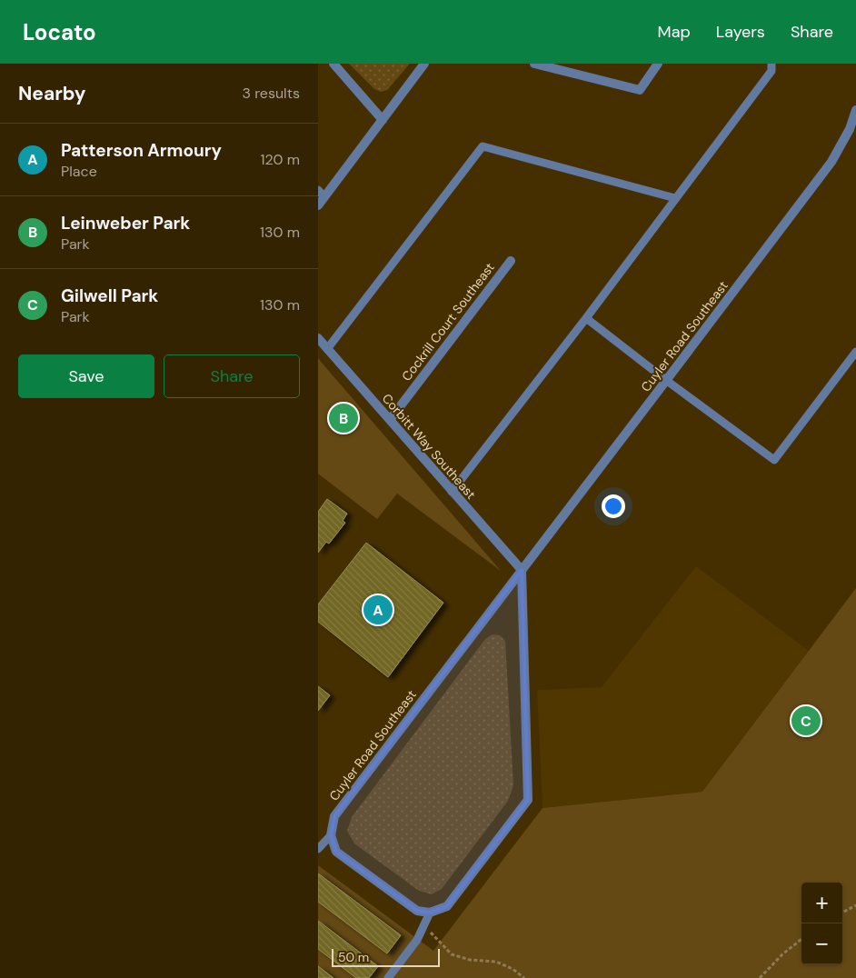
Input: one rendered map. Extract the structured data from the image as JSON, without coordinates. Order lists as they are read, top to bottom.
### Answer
{
  "streets": {
    "street": ["Cockrill Court Southeast", "Cuyler Road Southeast", "Corbitt Way Southeast"]
  },
  "crossings": [
    ["Cockrill Court Southeast", "Corbitt Way Southeast"],
    ["Cuyler Road Southeast", "Corbitt Way Southeast"]
  ],
  "scale_bar": "50 m",
  "page": {
    "header": "Locato",
    "nav": ["Map", "Layers", "Share"],
    "heading": ["Nearby", "3 results"],
    "list": [
      {
        "mark": "A",
        "name": "Patterson Armoury",
        "note": "Place",
        "value": "120 m"
      },
      {
        "mark": "B",
        "name": "Leinweber Park",
        "note": "Park",
        "value": "130 m"
      },
      {
        "mark": "C",
        "name": "Gilwell Park",
        "note": "Park",
        "value": "130 m"
      }
    ],
    "buttons": ["Save", "Share"],
    "pins": ["B", "A", "C"],
    "map_buttons": ["+", "−"],
    "scale": "50 m"
  }
}
